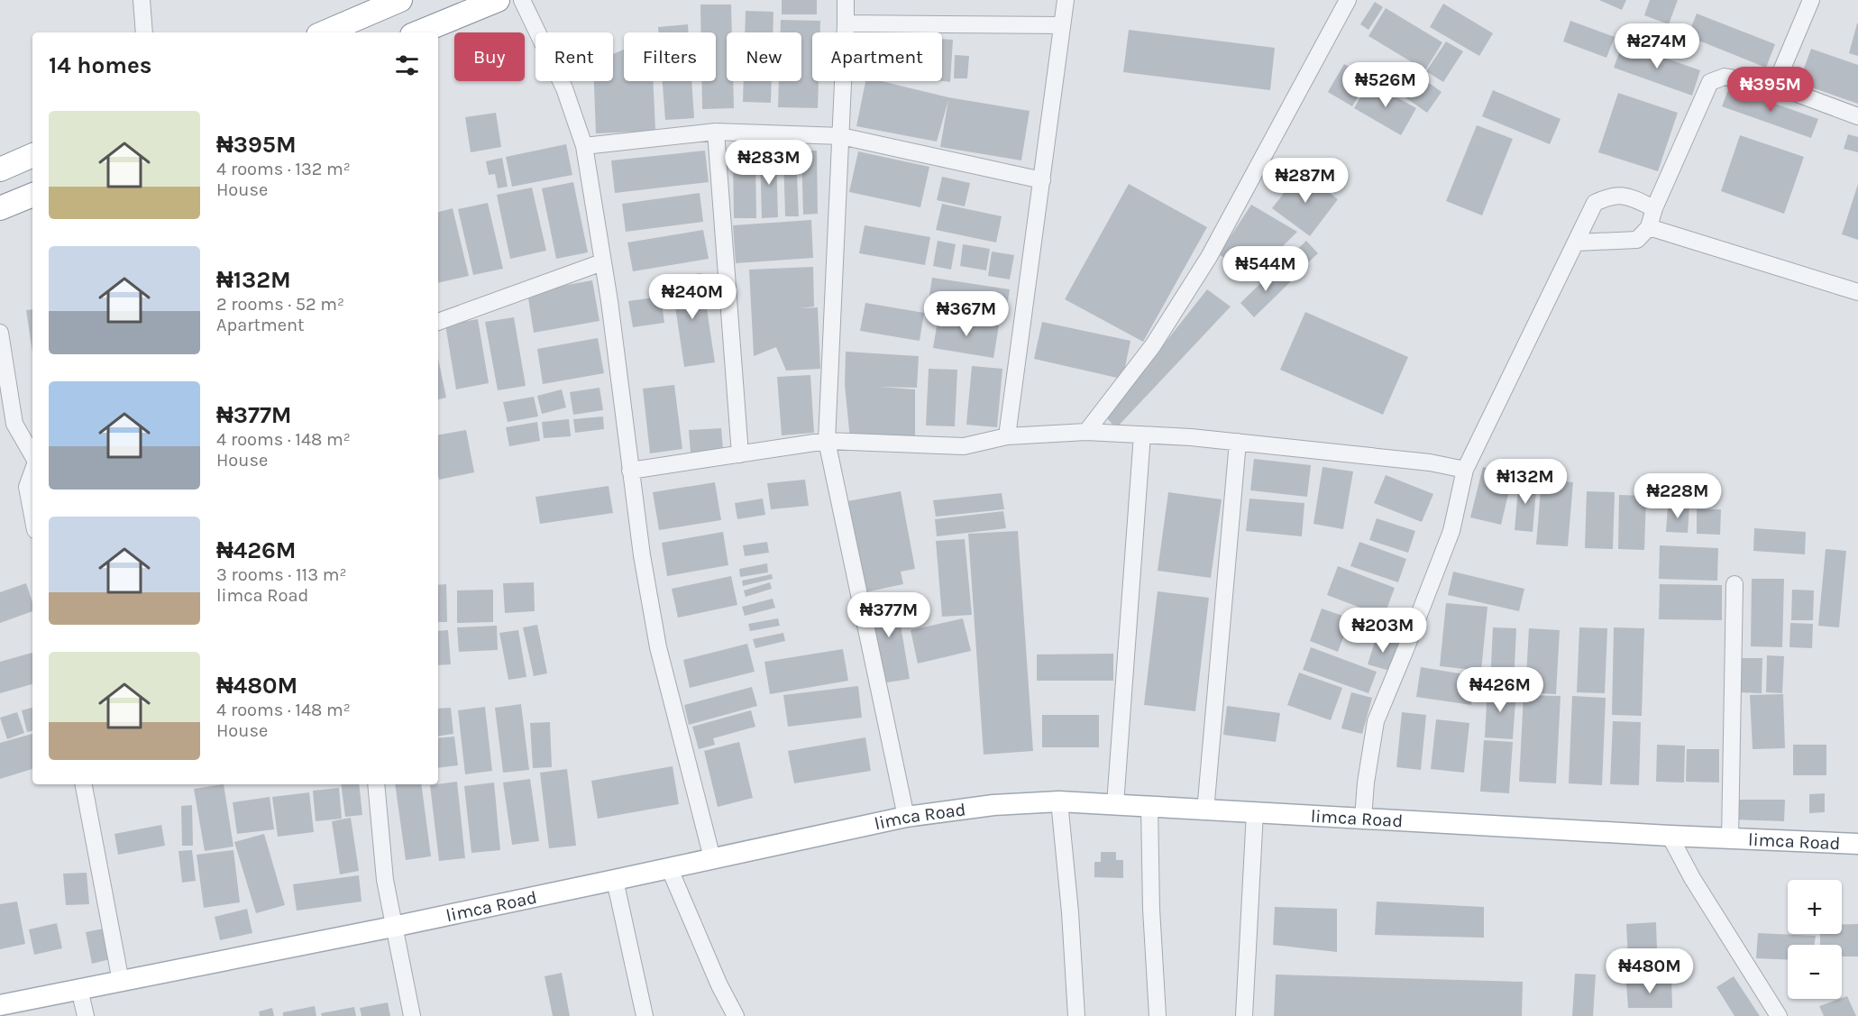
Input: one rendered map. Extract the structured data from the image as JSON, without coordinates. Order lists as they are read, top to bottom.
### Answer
{
  "streets": {
    "main road": ["limca Road"]
  },
  "page": {
    "price": [
      "₦274M",
      "₦526M",
      "₦395M",
      "₦283M",
      "₦287M",
      "₦544M",
      "₦240M",
      "₦367M",
      "₦132M",
      "₦228M",
      "₦377M",
      "₦203M",
      "₦426M",
      "₦480M"
    ],
    "chip": [
      "Buy",
      "Rent",
      "Filters",
      "New",
      "Apartment"
    ],
    "heading": "14 homes",
    "list": [
      {
        "name": "₦395M",
        "note": "4 rooms · 132 m² · House"
      },
      {
        "name": "₦132M",
        "note": "2 rooms · 52 m² · Apartment"
      },
      {
        "name": "₦377M",
        "note": "4 rooms · 148 m² · House"
      },
      {
        "name": "₦426M",
        "note": "3 rooms · 113 m² · limca Road"
      },
      {
        "name": "₦480M",
        "note": "4 rooms · 148 m² · House"
      }
    ],
    "map_buttons": ["+", "−"]
  }
}
